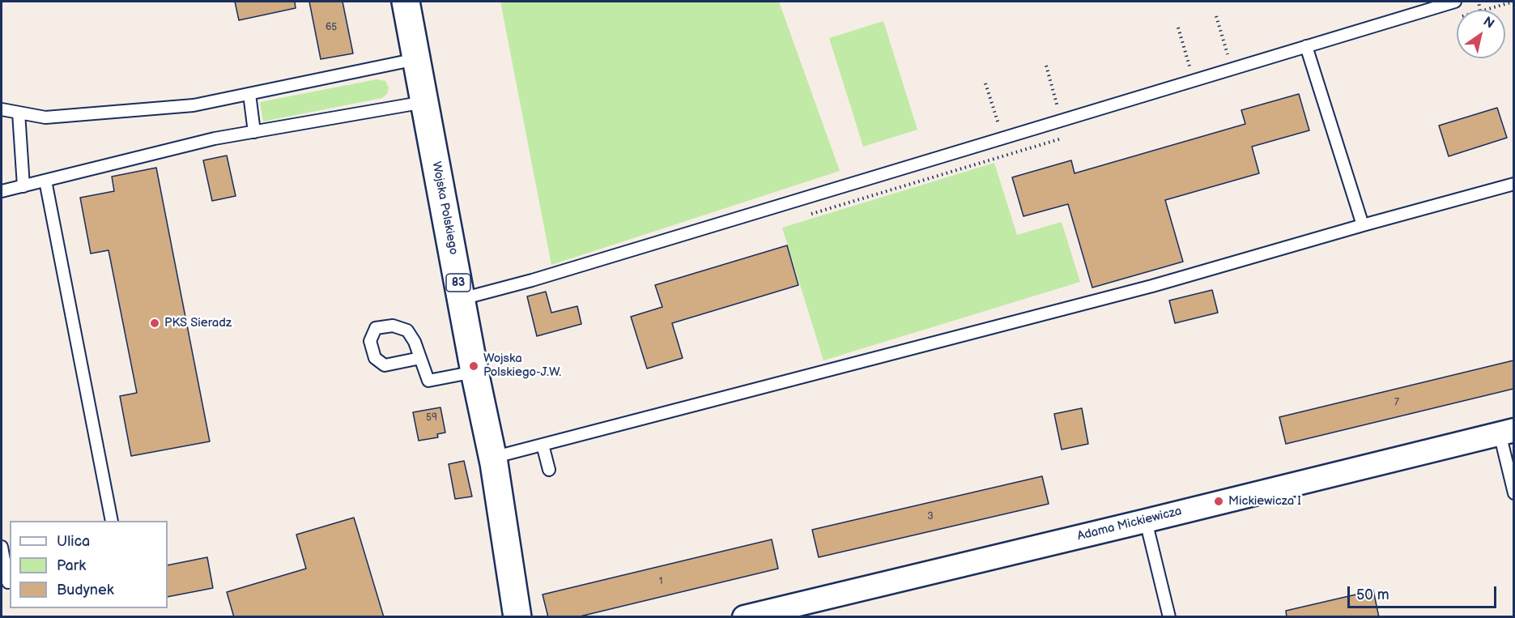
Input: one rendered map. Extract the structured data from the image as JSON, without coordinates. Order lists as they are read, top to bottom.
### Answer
{
  "streets": {
    "main road": ["Wojska Polskiego", "83"],
    "street": ["Adama Mickiewicza"]
  },
  "places": ["PKS Sieradz", "Wojska Polskiego-J.W.", "Mickiewicza I"],
  "house_numbers": [
    "65",
    "7",
    "59",
    "3",
    "1"
  ],
  "legend": ["Ulica", "Park", "Budynek"],
  "scale_bar": "50 m",
  "north": "top right"
}
